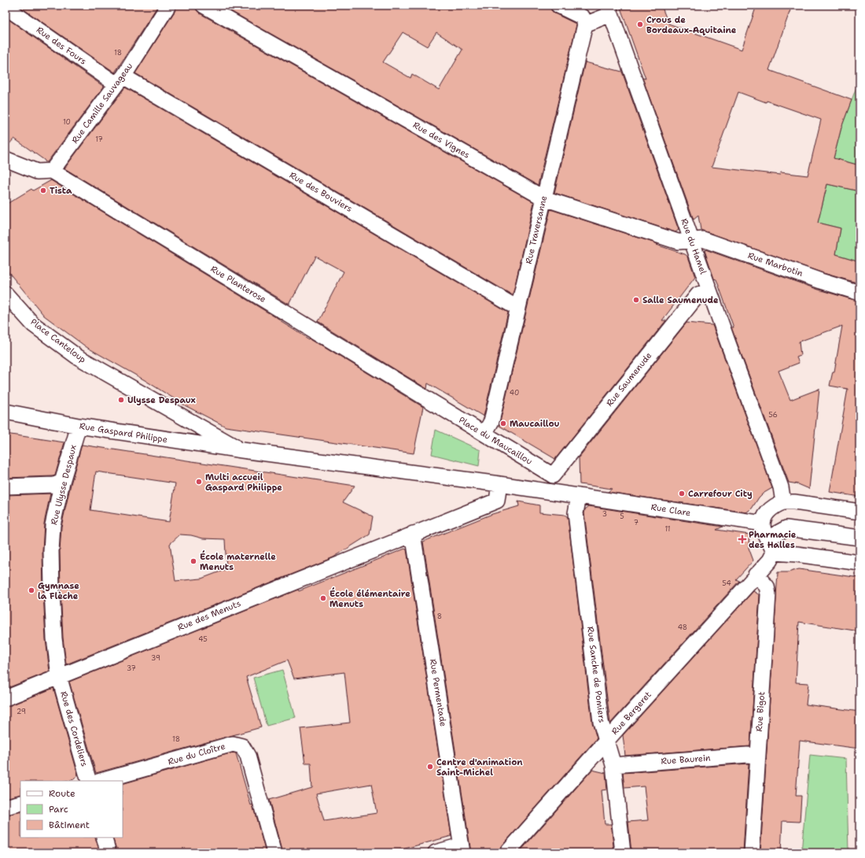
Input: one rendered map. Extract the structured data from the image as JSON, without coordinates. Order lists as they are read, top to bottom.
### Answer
{
  "streets": {
    "street": [
      "Rue des Fours",
      "Rue Camille Sauvageau",
      "Rue des Vignes",
      "Rue des Bouviers",
      "Rue Traversanne",
      "Rue du Hamel",
      "Rue Marbotin",
      "Rue Planterose",
      "Place Canteloup",
      "Rue Saumenude",
      "Rue Gaspard Philippe",
      "Place du Maucaillou",
      "Rue Ulysse Despaux",
      "Rue Clare",
      "Rue des Menuts",
      "Rue Sanche de Pomiers",
      "Rue Permentade",
      "Rue Bigot",
      "Rue Bergeret",
      "Rue des Cordeliers",
      "Rue du Cloître",
      "Rue Baurein"
    ]
  },
  "crossings": [
    ["Rue des Fours", "Rue Camille Sauvageau"],
    ["Rue des Fours", "Rue des Bouviers"],
    ["Rue Camille Sauvageau", "Rue des Bouviers"],
    ["Rue Camille Sauvageau", "Rue Planterose"],
    ["Rue des Vignes", "Rue Traversanne"],
    ["Rue des Vignes", "Rue du Hamel"],
    ["Rue des Vignes", "Rue Marbotin"],
    ["Rue des Bouviers", "Rue Traversanne"],
    ["Rue Traversanne", "Place du Maucaillou"],
    ["Rue du Hamel", "Rue Marbotin"],
    ["Rue du Hamel", "Rue Saumenude"],
    ["Rue Planterose", "Place du Maucaillou"],
    ["Place Canteloup", "Rue Gaspard Philippe"],
    ["Rue Saumenude", "Place du Maucaillou"],
    ["Rue Gaspard Philippe", "Rue Ulysse Despaux"],
    ["Rue Ulysse Despaux", "Rue des Menuts"],
    ["Rue Ulysse Despaux", "Rue des Cordeliers"],
    ["Rue Clare", "Rue Sanche de Pomiers"],
    ["Rue des Menuts", "Rue Permentade"],
    ["Rue des Menuts", "Rue des Cordeliers"],
    ["Rue Sanche de Pomiers", "Rue Bergeret"],
    ["Rue Sanche de Pomiers", "Rue Baurein"],
    ["Rue Bigot", "Rue Bergeret"],
    ["Rue Bigot", "Rue Baurein"]
  ],
  "places": {
    "other": [
      "Crous de Bordeaux-Aquitaine",
      "Tista",
      "Salle Saumenude",
      "Ulysse Despaux",
      "Maucaillou",
      "Multi accueil Gaspard Philippe",
      "Carrefour City",
      "École maternelle Menuts",
      "Gymnase la Flèche",
      "École élémentaire Menuts",
      "Centre d'animation Saint-Michel"
    ],
    "health": ["Pharmacie des Halles"]
  },
  "house_numbers": [
    "18",
    "10",
    "17",
    "40",
    "56",
    "3",
    "5",
    "7",
    "11",
    "54",
    "8",
    "48",
    "45",
    "39",
    "37",
    "29",
    "18"
  ],
  "legend": ["Route", "Parc", "Bâtiment"]
}
